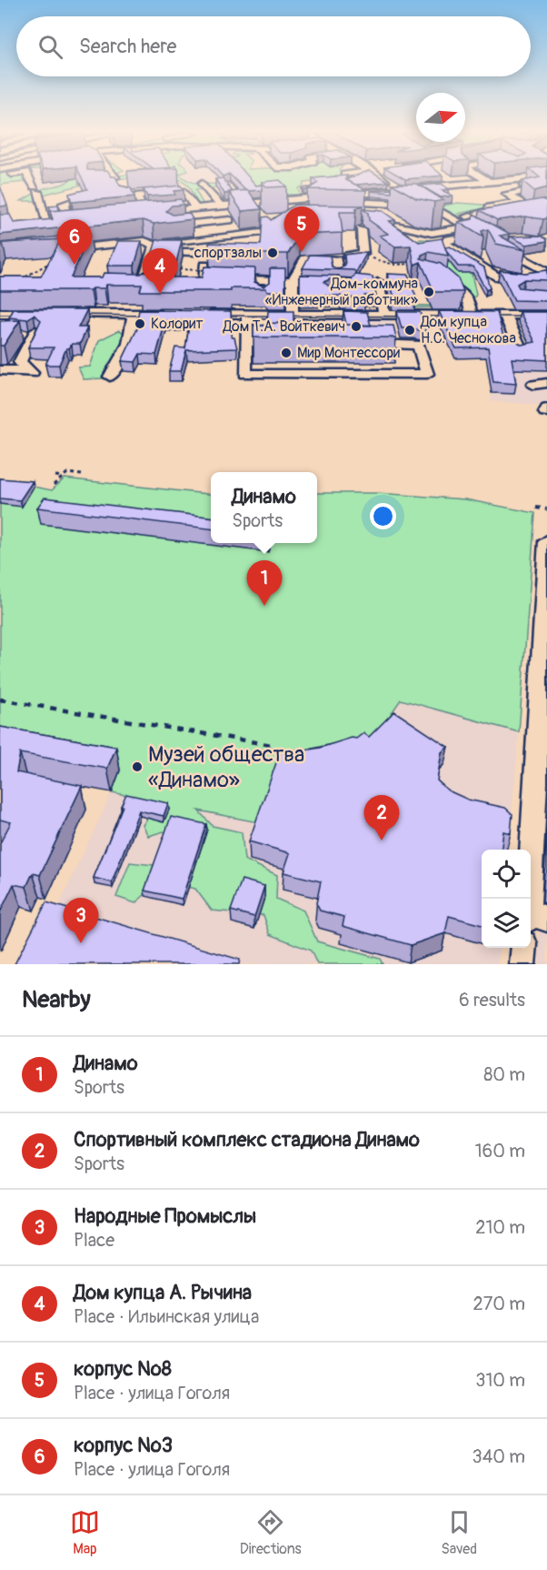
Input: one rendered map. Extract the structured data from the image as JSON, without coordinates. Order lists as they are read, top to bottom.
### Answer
{
  "places": [
    "спортзалы",
    "Дом-коммуна «Инженерный работник»",
    "Колорит",
    "Дом Т.А. Войткевич",
    "Дом купца Н.С. Чеснокова",
    "Мир Монтессори",
    "Музей общества «Динамо»"
  ],
  "north": "right",
  "page": {
    "search": "Search here",
    "pins": [
      "5",
      "6",
      "4",
      "1",
      "2",
      "3"
    ],
    "popup": ["Динамо", "Sports"],
    "heading": ["Nearby", "6 results"],
    "list": [
      {
        "mark": "1",
        "name": "Динамо",
        "note": "Sports",
        "value": "80 m"
      },
      {
        "mark": "2",
        "name": "Спортивный комплекс стадиона Динамо",
        "note": "Sports",
        "value": "160 m"
      },
      {
        "mark": "3",
        "name": "Народные Промыслы",
        "note": "Place",
        "value": "210 m"
      },
      {
        "mark": "4",
        "name": "Дом купца А. Рычина",
        "note": "Place · Ильинская улица",
        "value": "270 m"
      },
      {
        "mark": "5",
        "name": "корпус №8",
        "note": "Place · улица Гоголя",
        "value": "310 m"
      },
      {
        "mark": "6",
        "name": "корпус №3",
        "note": "Place · улица Гоголя",
        "value": "340 m"
      }
    ],
    "nav": ["Map", "Directions", "Saved"]
  }
}
